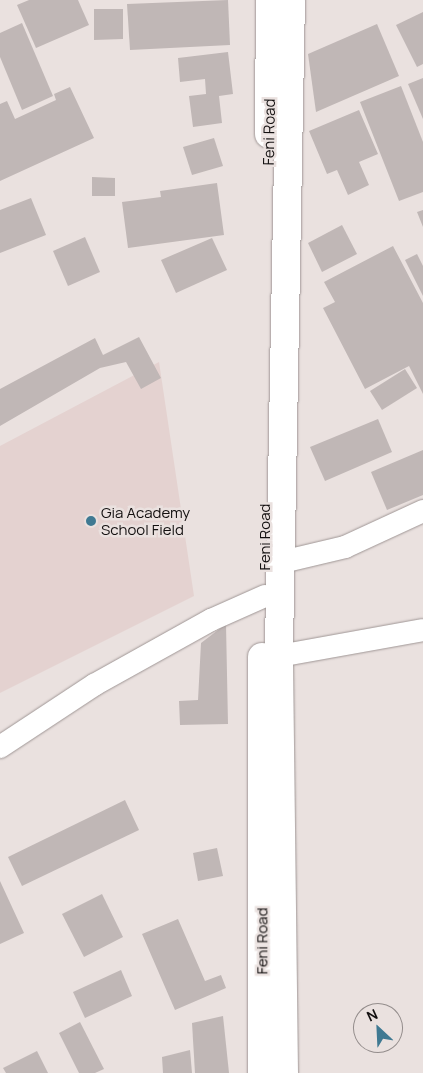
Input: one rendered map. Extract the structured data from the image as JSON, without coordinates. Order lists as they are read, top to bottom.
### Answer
{
  "streets": {
    "main road": ["Feni Road"]
  },
  "places": ["Gia Academy School Field"],
  "north": "top left"
}
